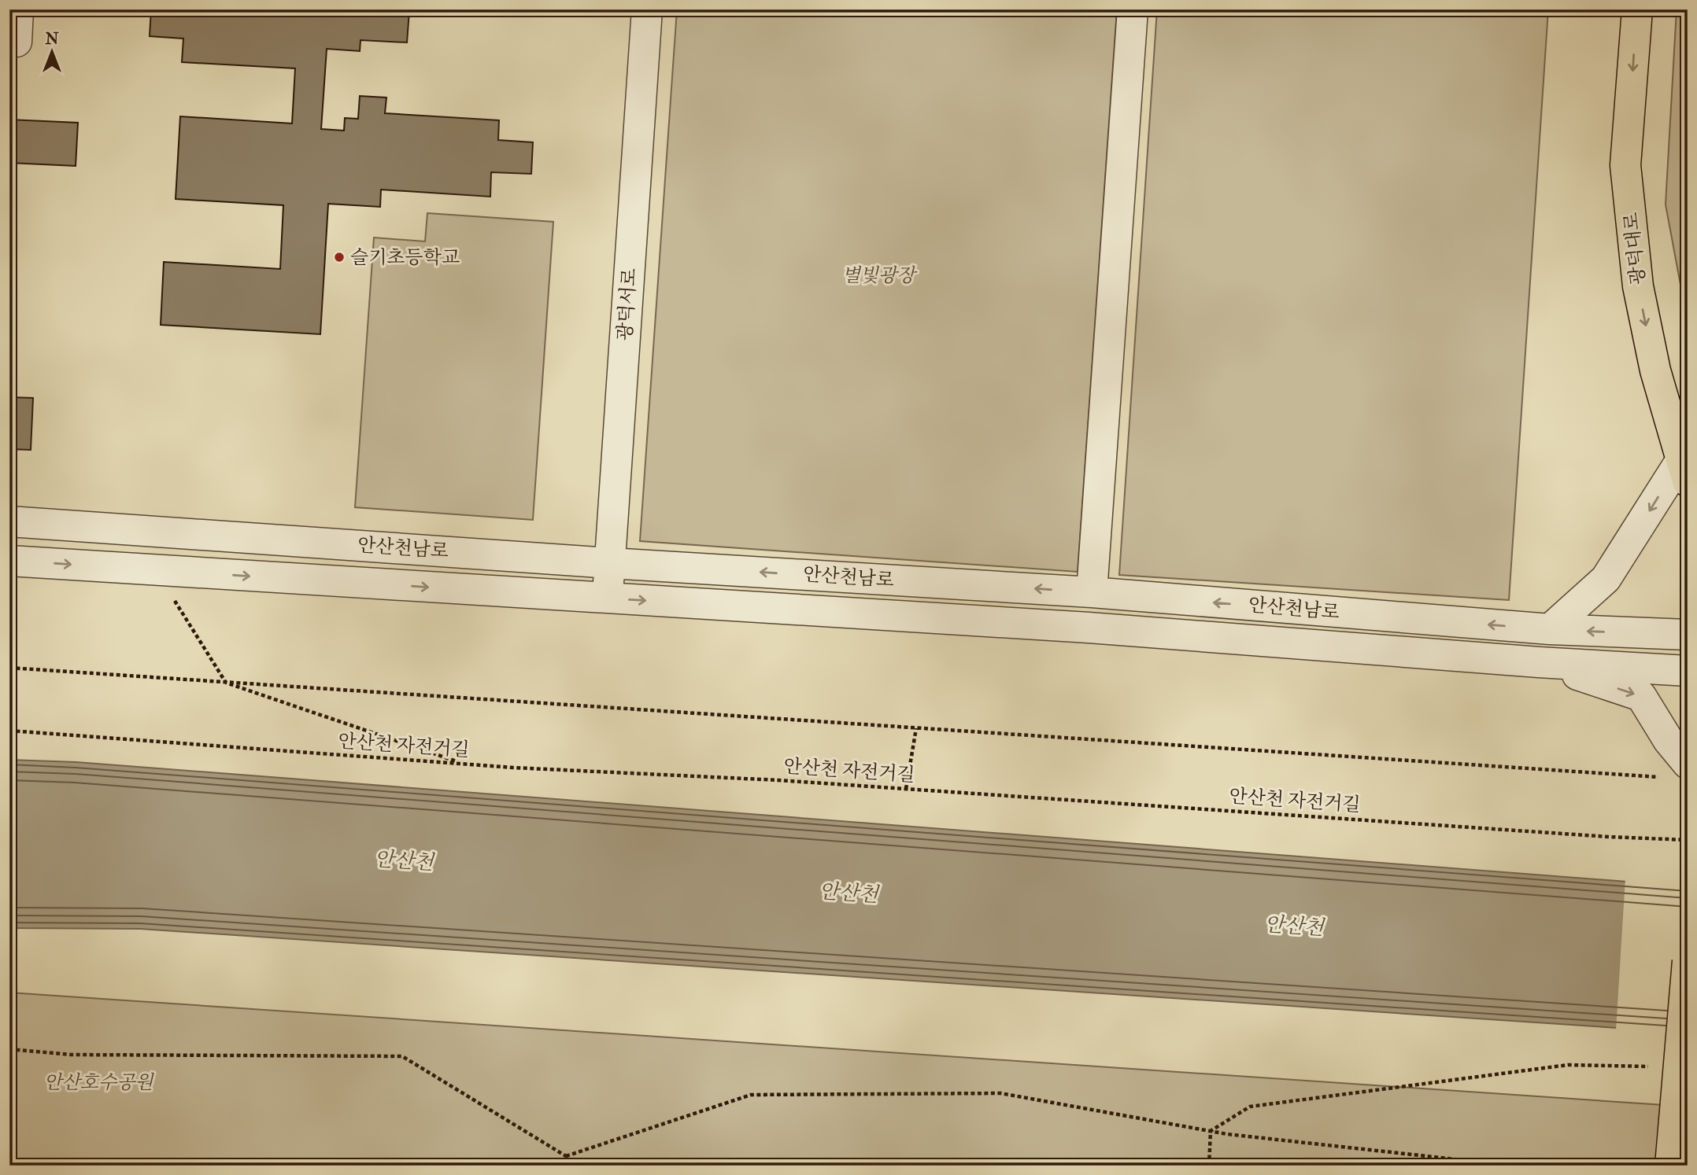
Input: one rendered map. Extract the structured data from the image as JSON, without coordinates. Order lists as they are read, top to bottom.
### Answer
{
  "streets": {
    "main road": ["광덕대로"],
    "street": ["광덕서로", "안산천남로"],
    "path": ["안산천 자전거길"]
  },
  "crossings": [
    ["광덕서로", "안산천남로"]
  ],
  "one_way": ["광덕대로"],
  "water": ["안산천"],
  "parks": ["별빛광장", "안산호수공원"],
  "places": ["슬기초등학교"],
  "north": "top"
}
